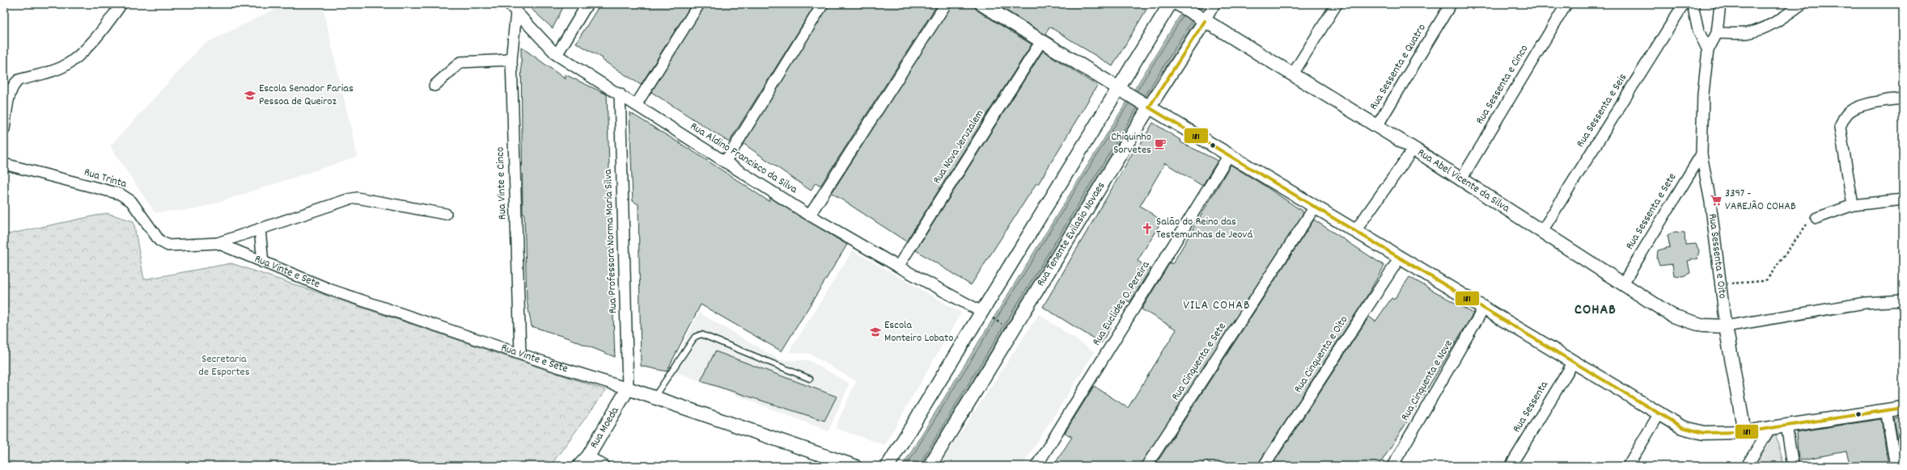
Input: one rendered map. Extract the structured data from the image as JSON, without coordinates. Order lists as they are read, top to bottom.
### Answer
{
  "streets": {
    "street": [
      "Rua Sessenta e Quatro",
      "Rua Sessenta e Cinco",
      "Rua Sessenta e Seis",
      "Rua Nova Jeruzalem",
      "Rua Aldino Francisco da Silva",
      "Rua Trinta",
      "Rua Abel Vicente da Silva",
      "Rua Vinte e Cinco",
      "Rua Sessenta e Sete",
      "Rua Tenente Evilasio Novaes",
      "Rua Professora Norma Maria Silva",
      "Rua Sessenta e Oito",
      "Rua Vinte e Sete",
      "Rua Euclides O. Pereira",
      "Rua Cinquenta e Oito",
      "Rua Cinquenta e Sete",
      "Rua Cinquenta e Nove",
      "Rua Sessenta",
      "Rua Moeda"
    ]
  },
  "crossings": [
    ["Rua Sessenta e Quatro", "Rua Abel Vicente da Silva"],
    ["Rua Sessenta e Cinco", "Rua Abel Vicente da Silva"],
    ["Rua Sessenta e Seis", "Rua Abel Vicente da Silva"],
    ["Rua Nova Jeruzalem", "Rua Aldino Francisco da Silva"],
    ["Rua Aldino Francisco da Silva", "Rua Vinte e Cinco"],
    ["Rua Aldino Francisco da Silva", "Rua Professora Norma Maria Silva"],
    ["Rua Trinta", "Rua Vinte e Sete"],
    ["Rua Abel Vicente da Silva", "Rua Sessenta e Sete"],
    ["Rua Abel Vicente da Silva", "Rua Tenente Evilasio Novaes"],
    ["Rua Abel Vicente da Silva", "Rua Sessenta e Oito"],
    ["Rua Vinte e Cinco", "Rua Vinte e Sete"],
    ["Rua Sessenta e Sete", "Rua Sessenta e Oito"],
    ["Rua Professora Norma Maria Silva", "Rua Vinte e Sete"],
    ["Rua Professora Norma Maria Silva", "Rua Moeda"],
    ["Rua Vinte e Sete", "Rua Moeda"]
  ],
  "districts": ["VILA COHAB", "COHAB"],
  "parks": ["Secretaria de Esportes"],
  "places": {
    "school or university": ["Escola Senador Farias Pessoa de Queiroz", "Escola Monteiro Lobato"],
    "cafe": ["Chiquinho Sorvetes"],
    "supermarket": ["3397 - VAREJÃO COHAB"],
    "church": ["Salão do Reino das Testemunhas de Jeová"]
  },
  "lines": ["transit line 181"]
}
